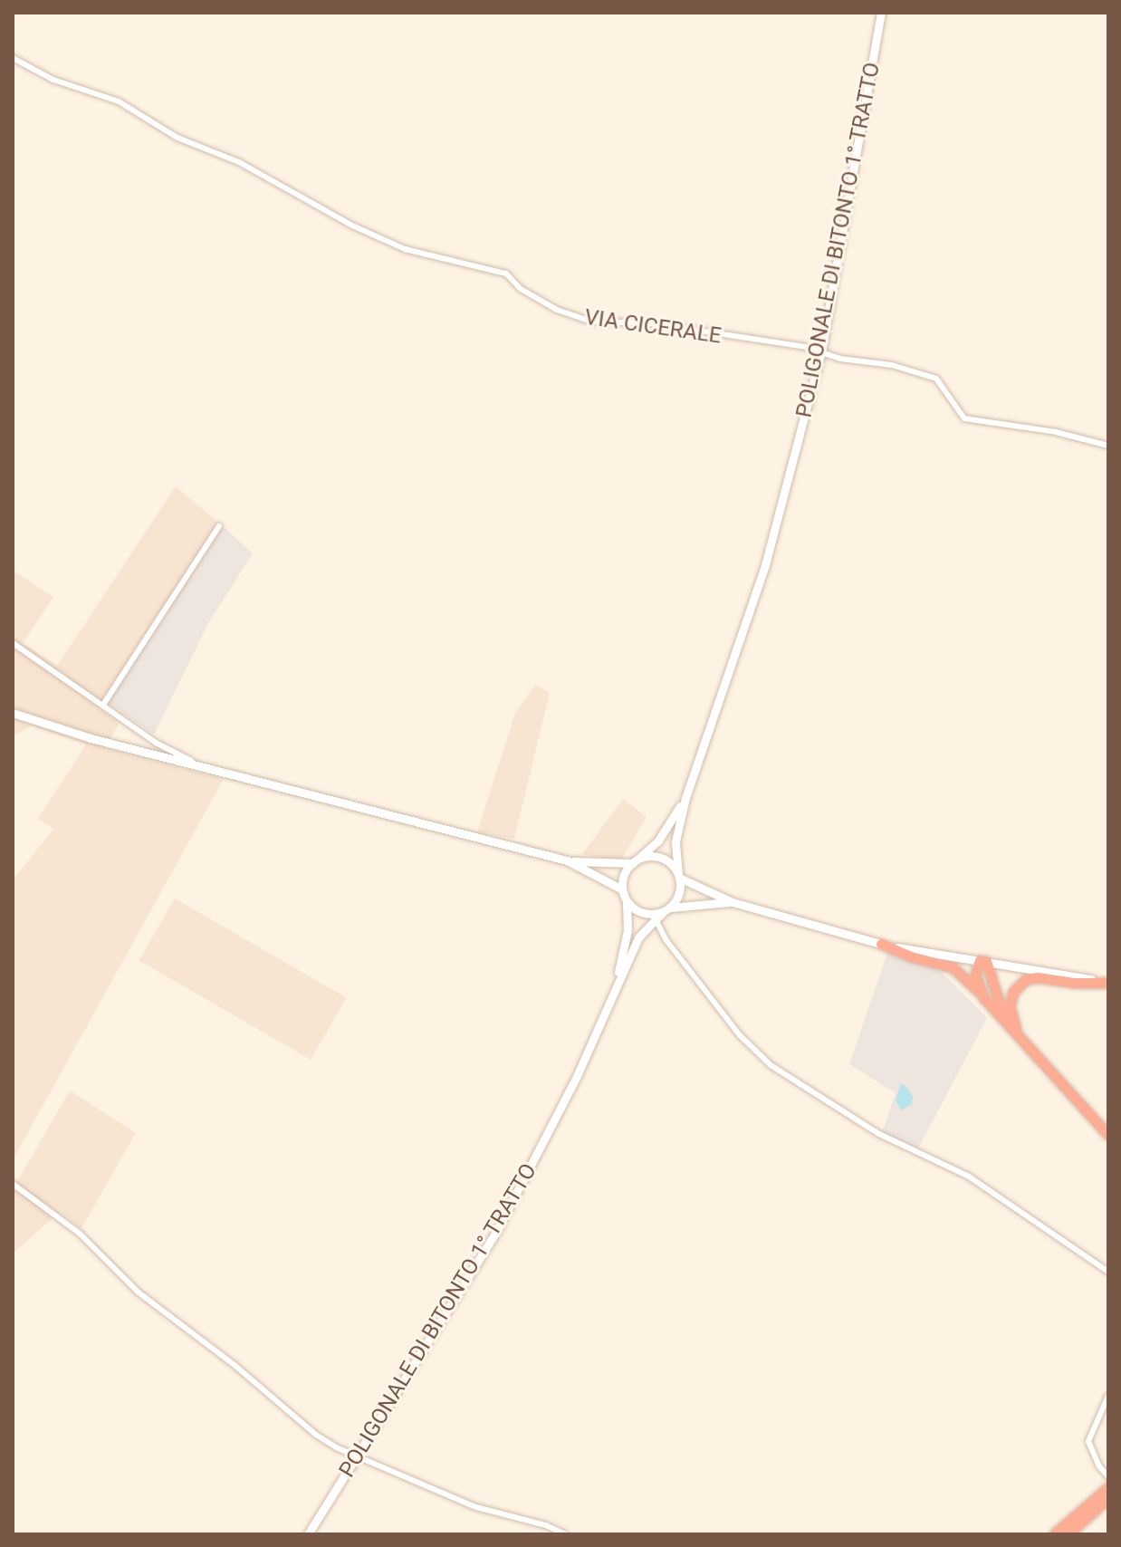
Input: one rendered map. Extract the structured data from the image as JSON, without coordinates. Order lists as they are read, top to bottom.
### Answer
{
  "streets": {
    "main road": ["POLIGONALE DI BITONTO 1° TRATTO"],
    "street": ["VIA CICERALE"]
  },
  "crossings": [
    ["POLIGONALE DI BITONTO 1° TRATTO", "VIA CICERALE"]
  ]
}
